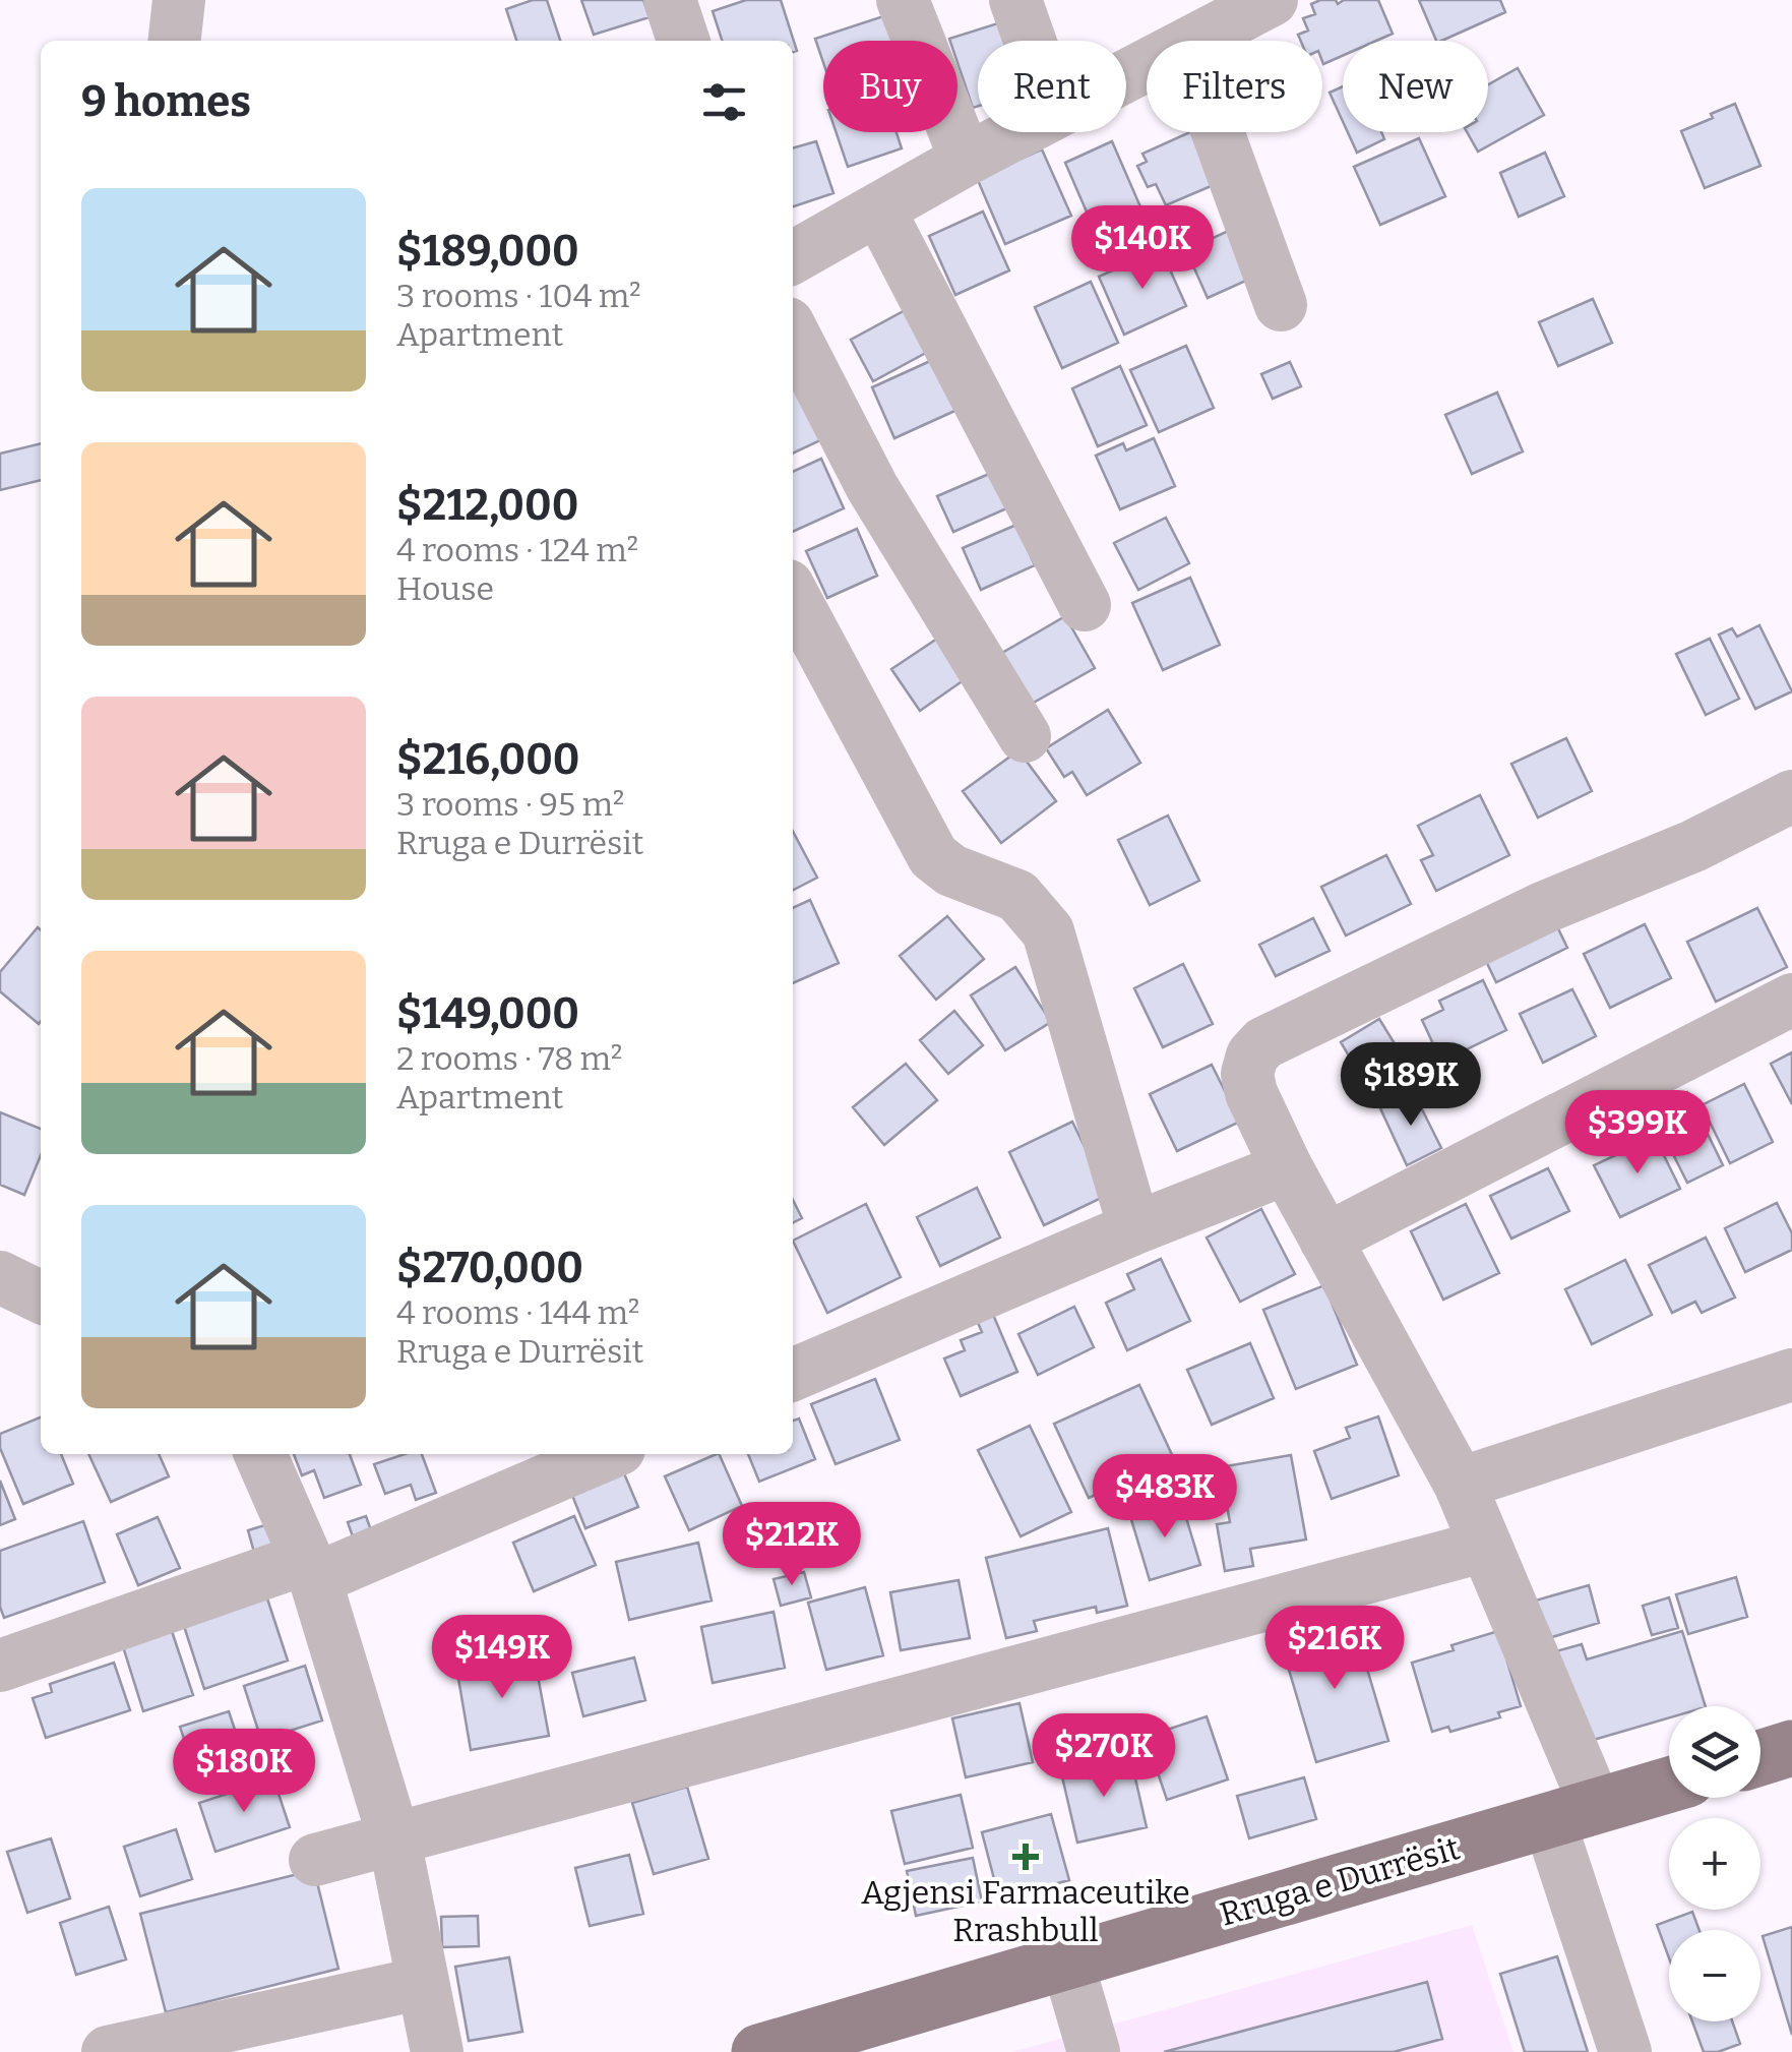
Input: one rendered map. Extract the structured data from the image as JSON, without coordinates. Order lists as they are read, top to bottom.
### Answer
{
  "streets": {
    "main road": ["Rruga e Durrësit"]
  },
  "places": {
    "health": ["Agjensi Farmaceutike Rrashbull"]
  },
  "page": {
    "chip": [
      "Buy",
      "Rent",
      "Filters",
      "New"
    ],
    "heading": "9 homes",
    "list": [
      {
        "name": "$189,000",
        "note": "3 rooms · 104 m² · Apartment"
      },
      {
        "name": "$212,000",
        "note": "4 rooms · 124 m² · House"
      },
      {
        "name": "$216,000",
        "note": "3 rooms · 95 m² · Rruga e Durrësit"
      },
      {
        "name": "$149,000",
        "note": "2 rooms · 78 m² · Apartment"
      },
      {
        "name": "$270,000",
        "note": "4 rooms · 144 m² · Rruga e Durrësit"
      }
    ],
    "price": [
      "$140K",
      "$189K",
      "$399K",
      "$483K",
      "$212K",
      "$216K",
      "$149K",
      "$270K",
      "$180K"
    ],
    "map_buttons": ["+", "−"]
  }
}
